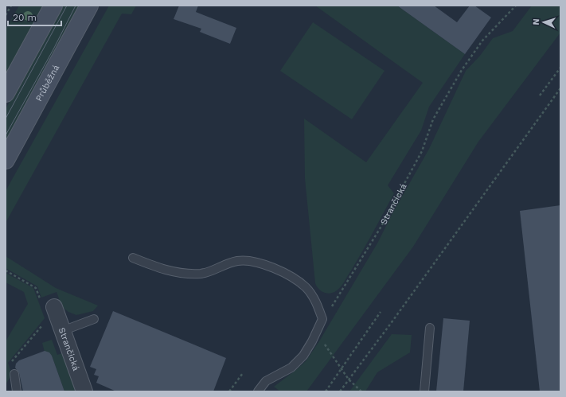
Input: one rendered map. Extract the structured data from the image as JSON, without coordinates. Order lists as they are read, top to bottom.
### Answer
{
  "streets": {
    "main road": ["Průběžná"],
    "street": ["Strančická"]
  },
  "scale_bar": "20 m",
  "north": "left"
}
